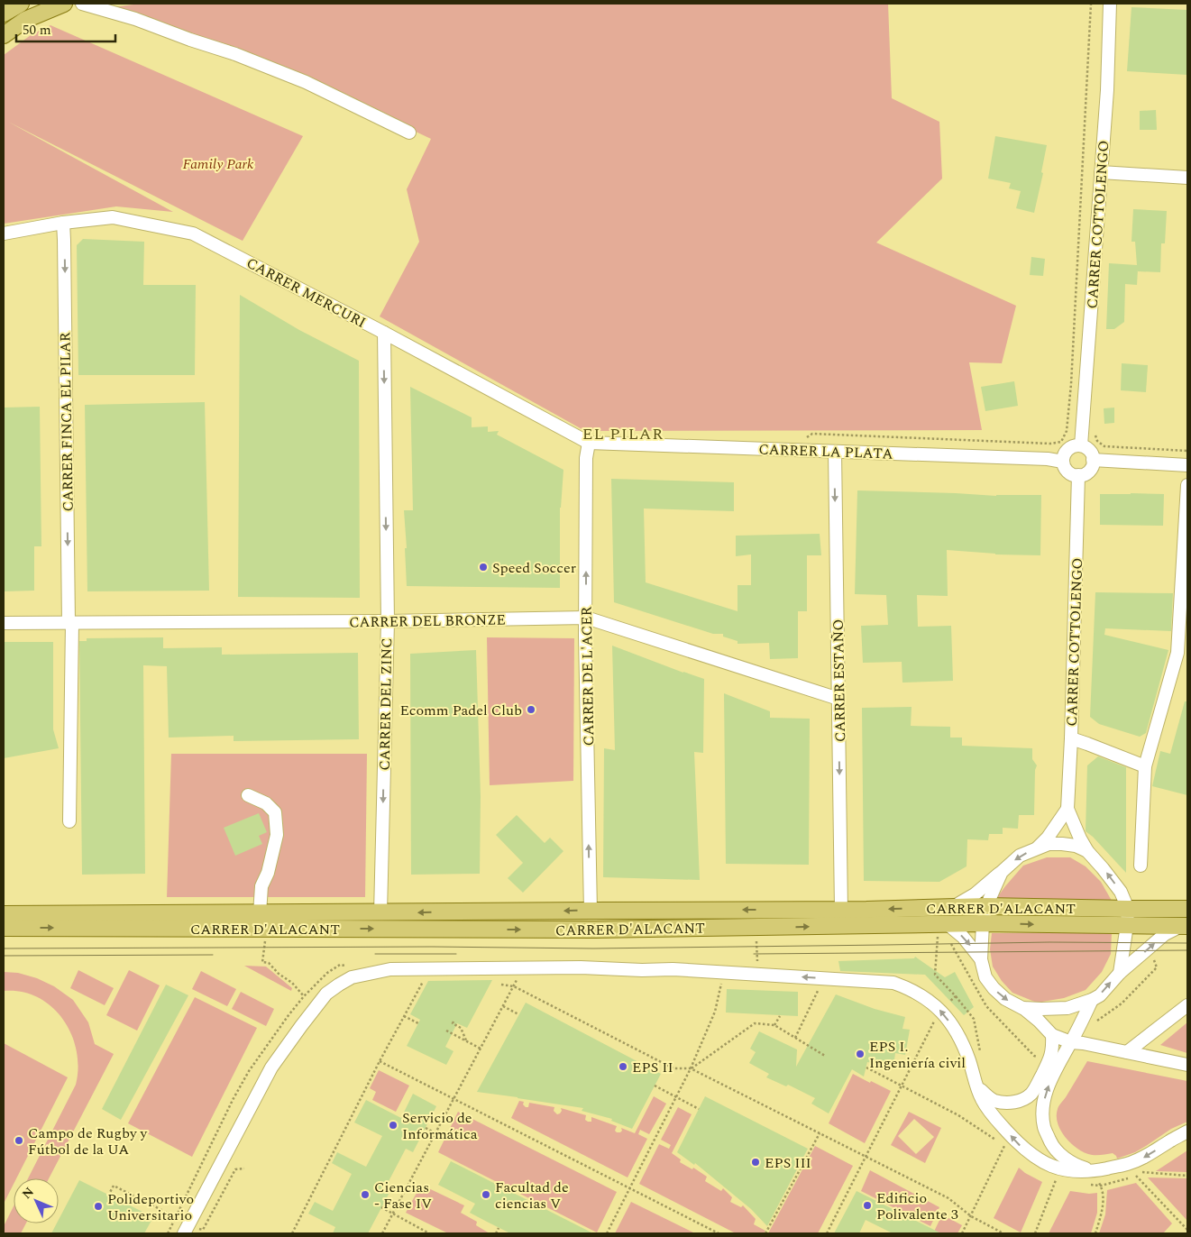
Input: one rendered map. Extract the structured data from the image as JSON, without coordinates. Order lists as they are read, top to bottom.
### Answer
{
  "streets": {
    "main road": ["CARRER D'ALACANT"],
    "street": [
      "CARRER COTTOLENGO",
      "CARRER MERCURI",
      "CARRER FINCA EL PILAR",
      "CARRER LA PLATA",
      "CARRER DEL BRONZE",
      "CARRER DE L'ACER",
      "CARRER ESTAÑO",
      "CARRER DEL ZINC"
    ]
  },
  "crossings": [
    ["CARRER COTTOLENGO", "CARRER LA PLATA"],
    ["CARRER MERCURI", "CARRER FINCA EL PILAR"],
    ["CARRER MERCURI", "CARRER LA PLATA"],
    ["CARRER MERCURI", "CARRER DE L'ACER"],
    ["CARRER MERCURI", "CARRER DEL ZINC"],
    ["CARRER FINCA EL PILAR", "CARRER DEL BRONZE"],
    ["CARRER LA PLATA", "CARRER DE L'ACER"],
    ["CARRER LA PLATA", "CARRER ESTAÑO"],
    ["CARRER DEL BRONZE", "CARRER DE L'ACER"],
    ["CARRER DEL BRONZE", "CARRER ESTAÑO"],
    ["CARRER DEL BRONZE", "CARRER DEL ZINC"],
    ["CARRER DE L'ACER", "CARRER D'ALACANT"],
    ["CARRER ESTAÑO", "CARRER D'ALACANT"],
    ["CARRER DEL ZINC", "CARRER D'ALACANT"]
  ],
  "one_way": [
    "CARRER FINCA EL PILAR",
    "CARRER DE L'ACER",
    "CARRER ESTAÑO",
    "CARRER DEL ZINC"
  ],
  "districts": ["EL PILAR"],
  "parks": ["Family Park"],
  "places": [
    "Speed Soccer",
    "Ecomm Padel Club",
    "EPS I. Ingeniería civil",
    "EPS II",
    "Servicio de Informática",
    "Campo de Rugby y Fútbol de la UA",
    "EPS III",
    "Ciencias - Fase IV",
    "Facultad de ciencias V",
    "Edificio Polivalente 3",
    "Polideportivo Universitario"
  ],
  "scale_bar": "50 m",
  "north": "top left"
}
